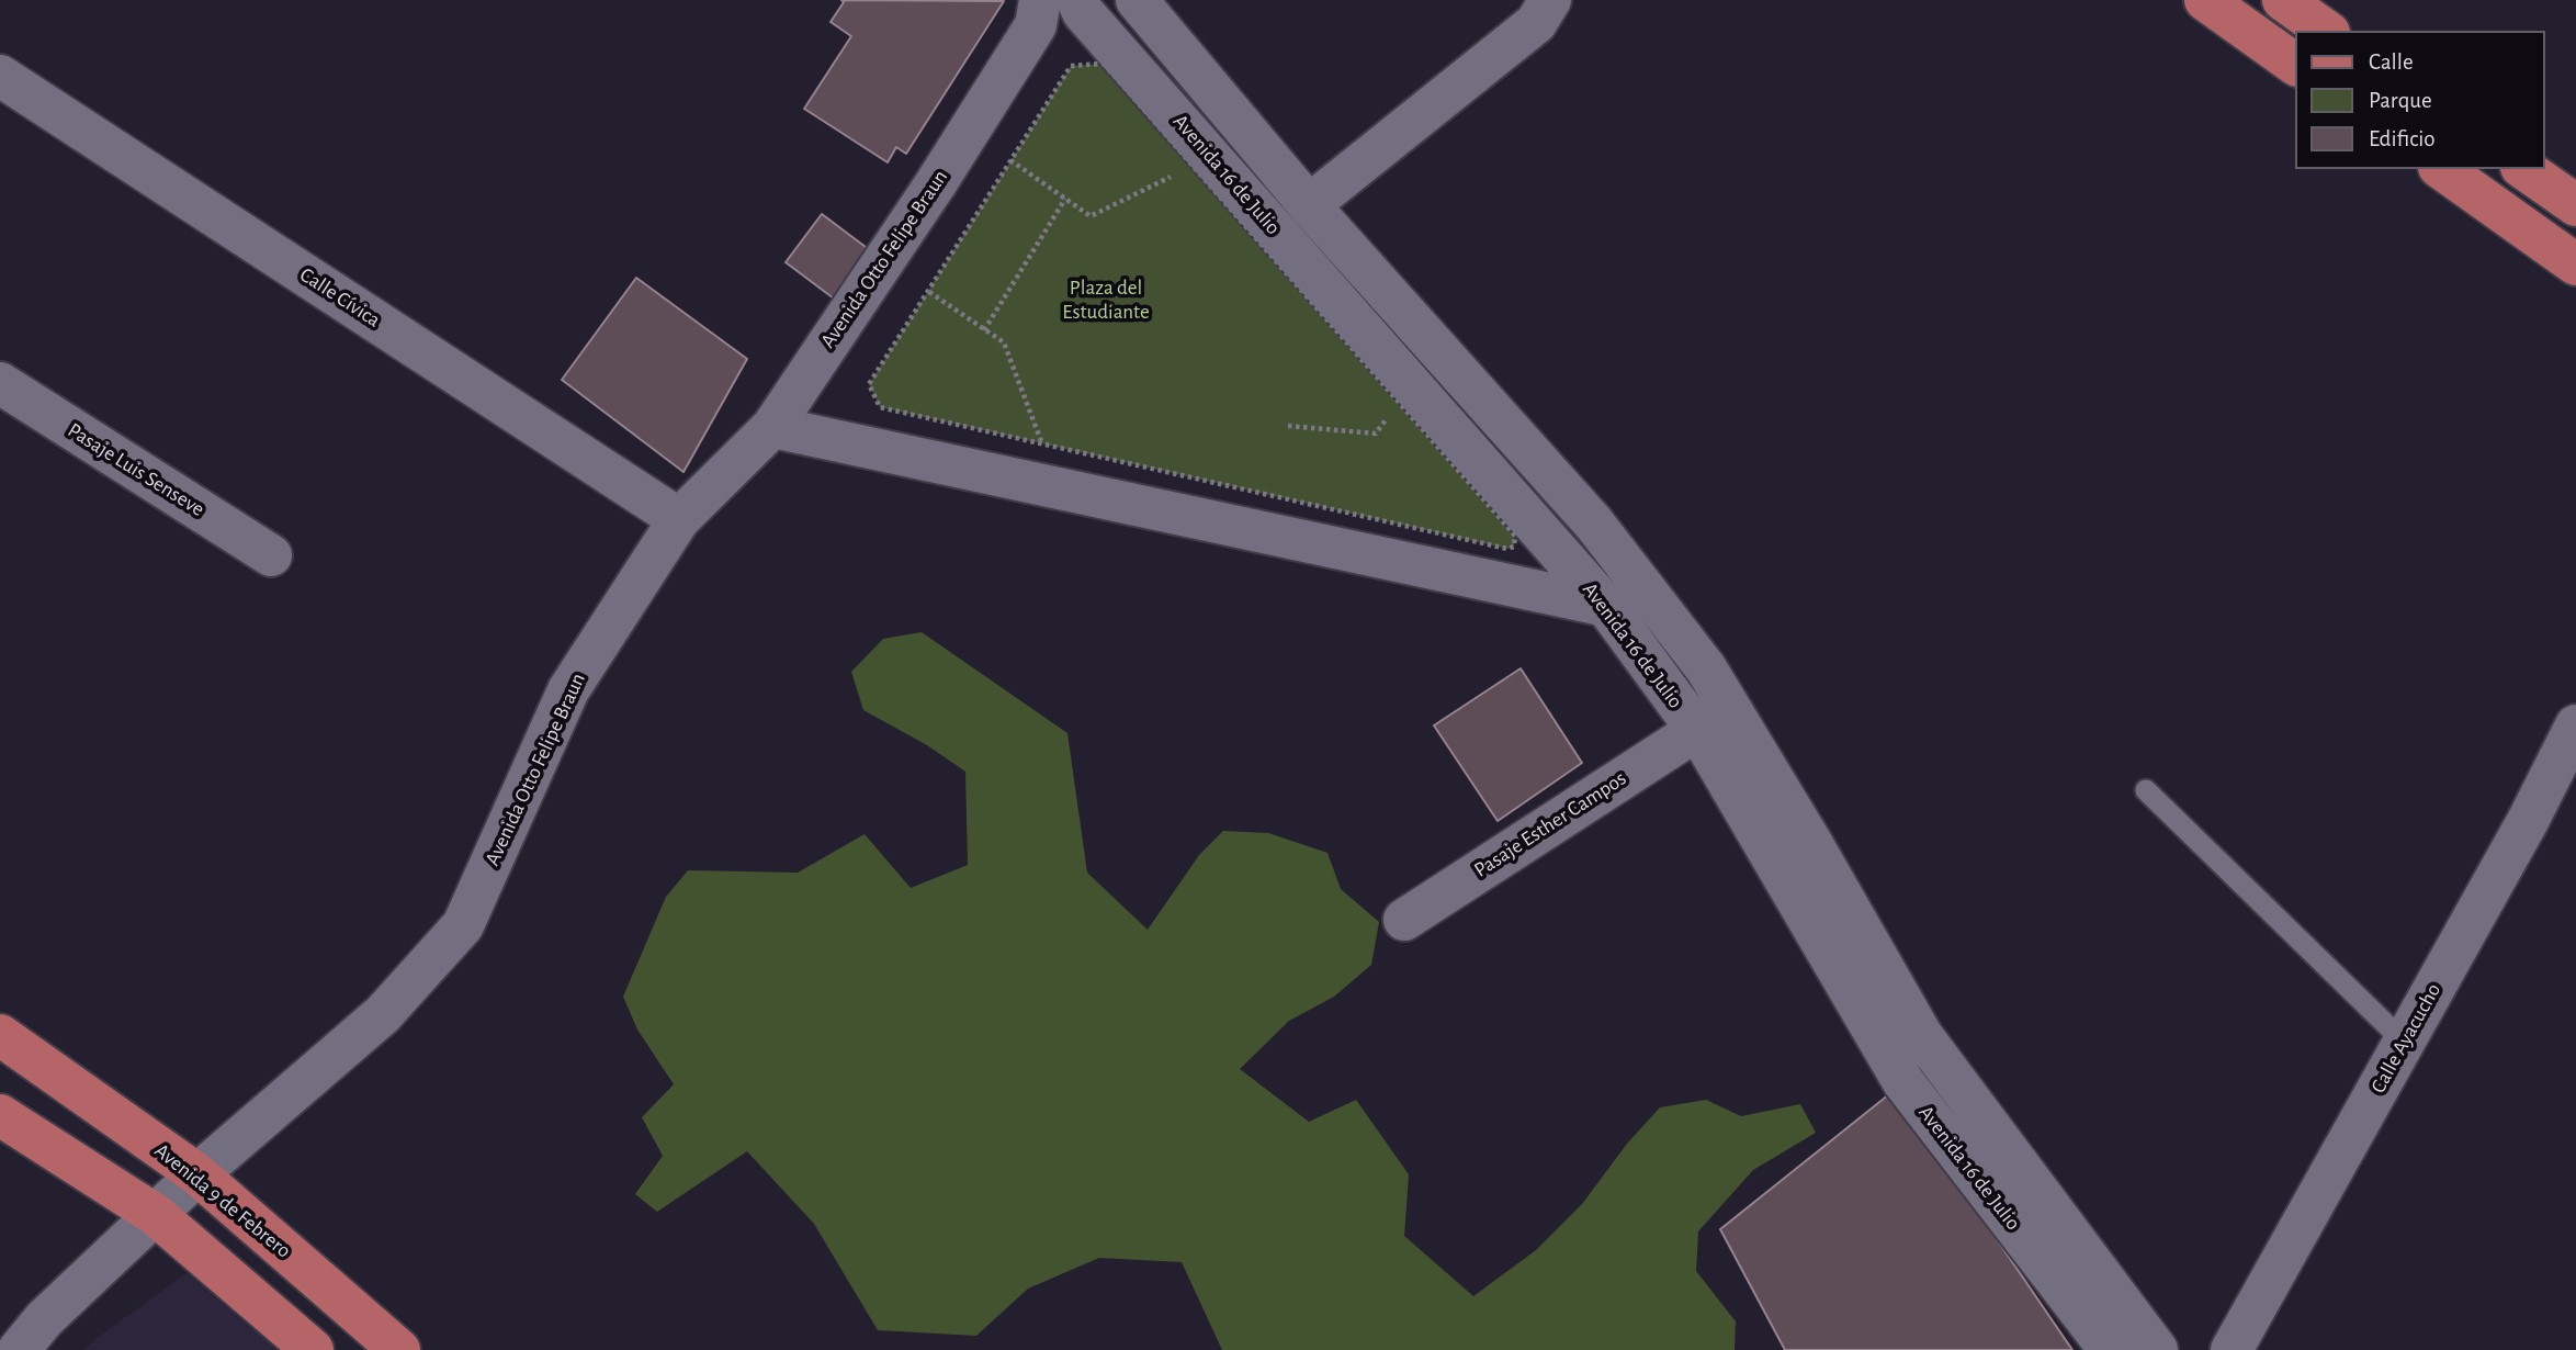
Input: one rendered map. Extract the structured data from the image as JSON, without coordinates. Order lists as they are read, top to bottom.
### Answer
{
  "streets": {
    "main road": ["Avenida 9 de Febrero"],
    "street": [
      "Avenida 16 de Julio",
      "Avenida Otto Felipe Braun",
      "Calle Cívica",
      "Pasaje Luis Senseve",
      "Pasaje Esther Campos",
      "Calle Ayacucho"
    ]
  },
  "crossings": [
    ["Avenida 16 de Julio", "Pasaje Esther Campos"],
    ["Avenida Otto Felipe Braun", "Calle Cívica"],
    ["Avenida Otto Felipe Braun", "Avenida 9 de Febrero"]
  ],
  "parks": ["Plaza del Estudiante"],
  "legend": ["Calle", "Parque", "Edificio"]
}
